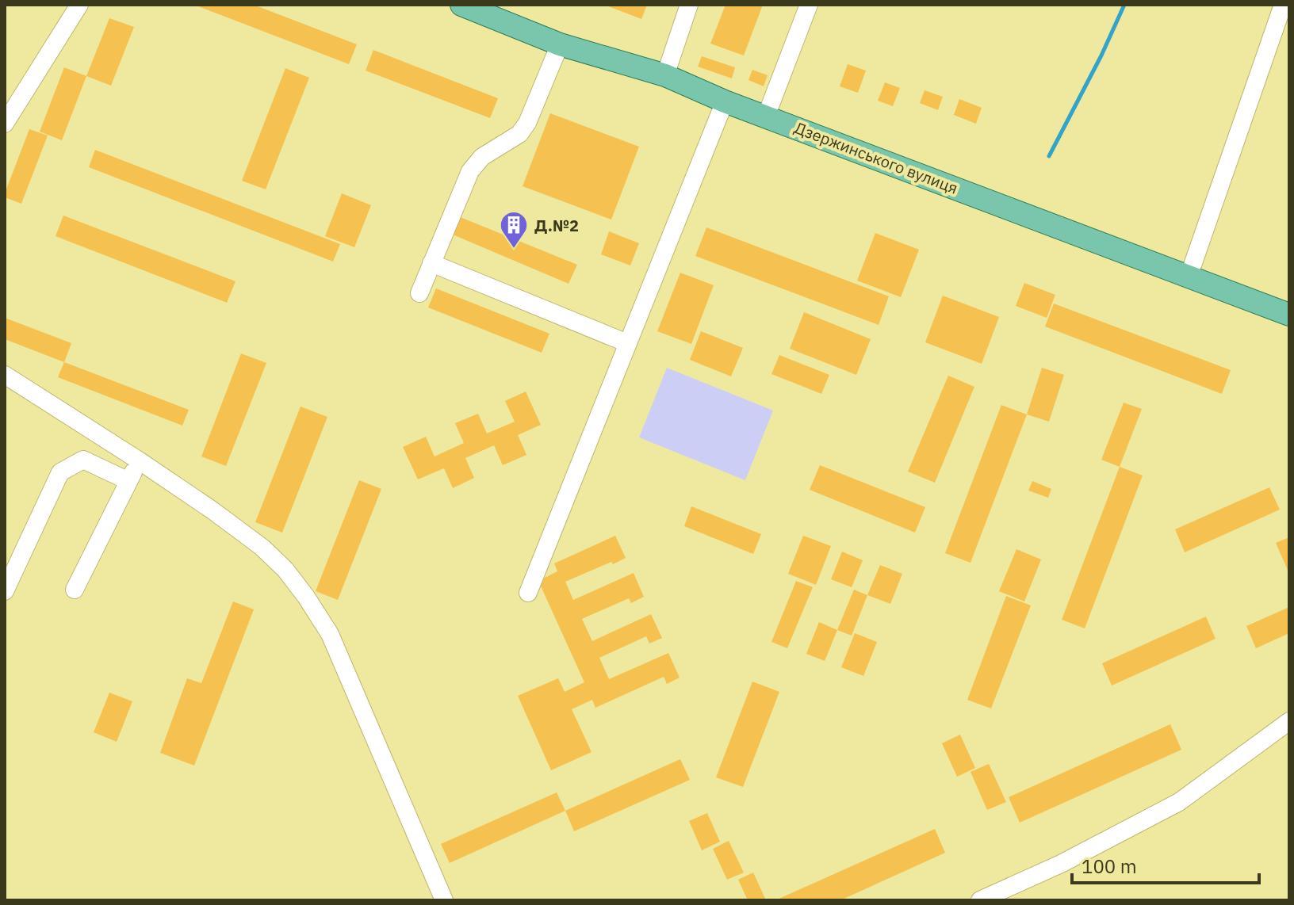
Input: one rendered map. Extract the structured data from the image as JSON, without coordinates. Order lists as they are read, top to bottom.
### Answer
{
  "streets": {
    "main road": ["Дзержинського вулиця"]
  },
  "places": {
    "building": ["Д.№2"]
  },
  "scale_bar": "100 m"
}
